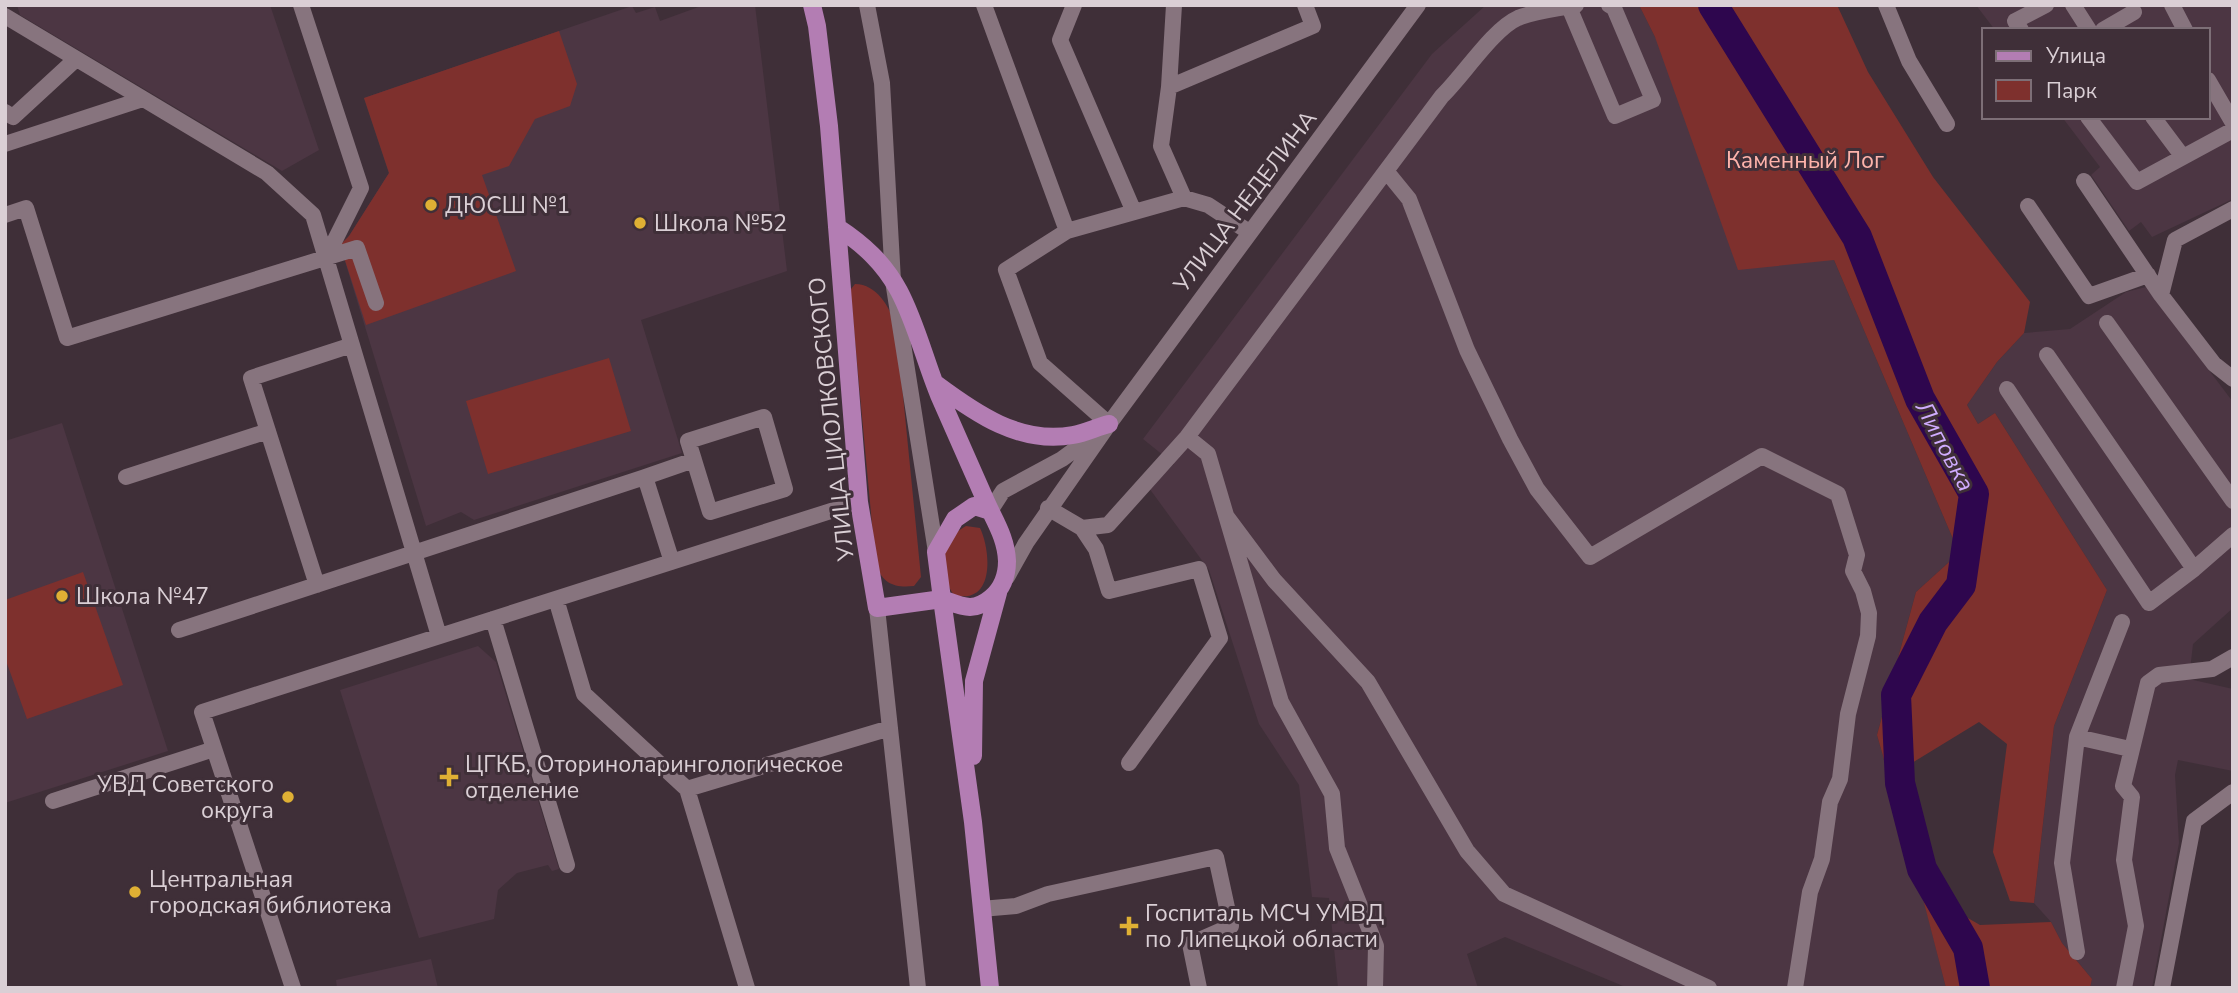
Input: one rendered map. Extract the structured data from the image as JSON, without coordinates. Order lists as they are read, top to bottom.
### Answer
{
  "streets": {
    "main road": ["УЛИЦА ЦИОЛКОВСКОГО"],
    "street": ["УЛИЦА НЕДЕЛИНА"]
  },
  "water": ["Липовка"],
  "parks": ["Каменный Лог"],
  "places": {
    "other": [
      "ДЮСШ №1",
      "Школа №52",
      "Школа №47",
      "УВД Советского округа",
      "Центральная городская библиотека"
    ],
    "health": ["ЦГКБ, Оториноларингологическое отделение", "Госпиталь МСЧ УМВД по Липецкой области"]
  },
  "legend": ["Улица", "Парк"]
}
